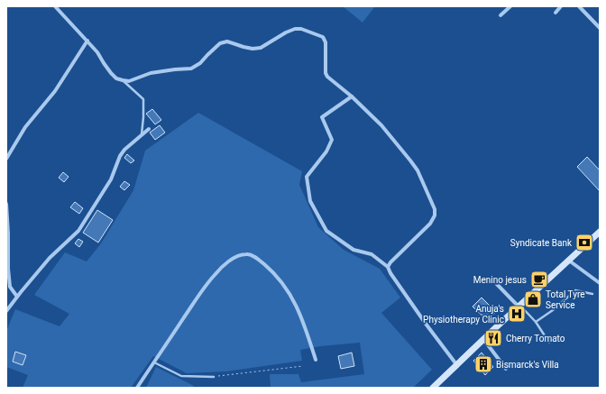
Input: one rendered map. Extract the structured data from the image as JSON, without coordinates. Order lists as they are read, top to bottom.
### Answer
{
  "places": {
    "bank": ["Syndicate Bank"],
    "cafe": ["Menino jesus"],
    "shop": ["Total Tyre Service"],
    "hospital": ["Anuja's Physiotherapy Clinic"],
    "restaurant": ["Cherry Tomato"],
    "building": ["Bismarck's Villa"]
  }
}
